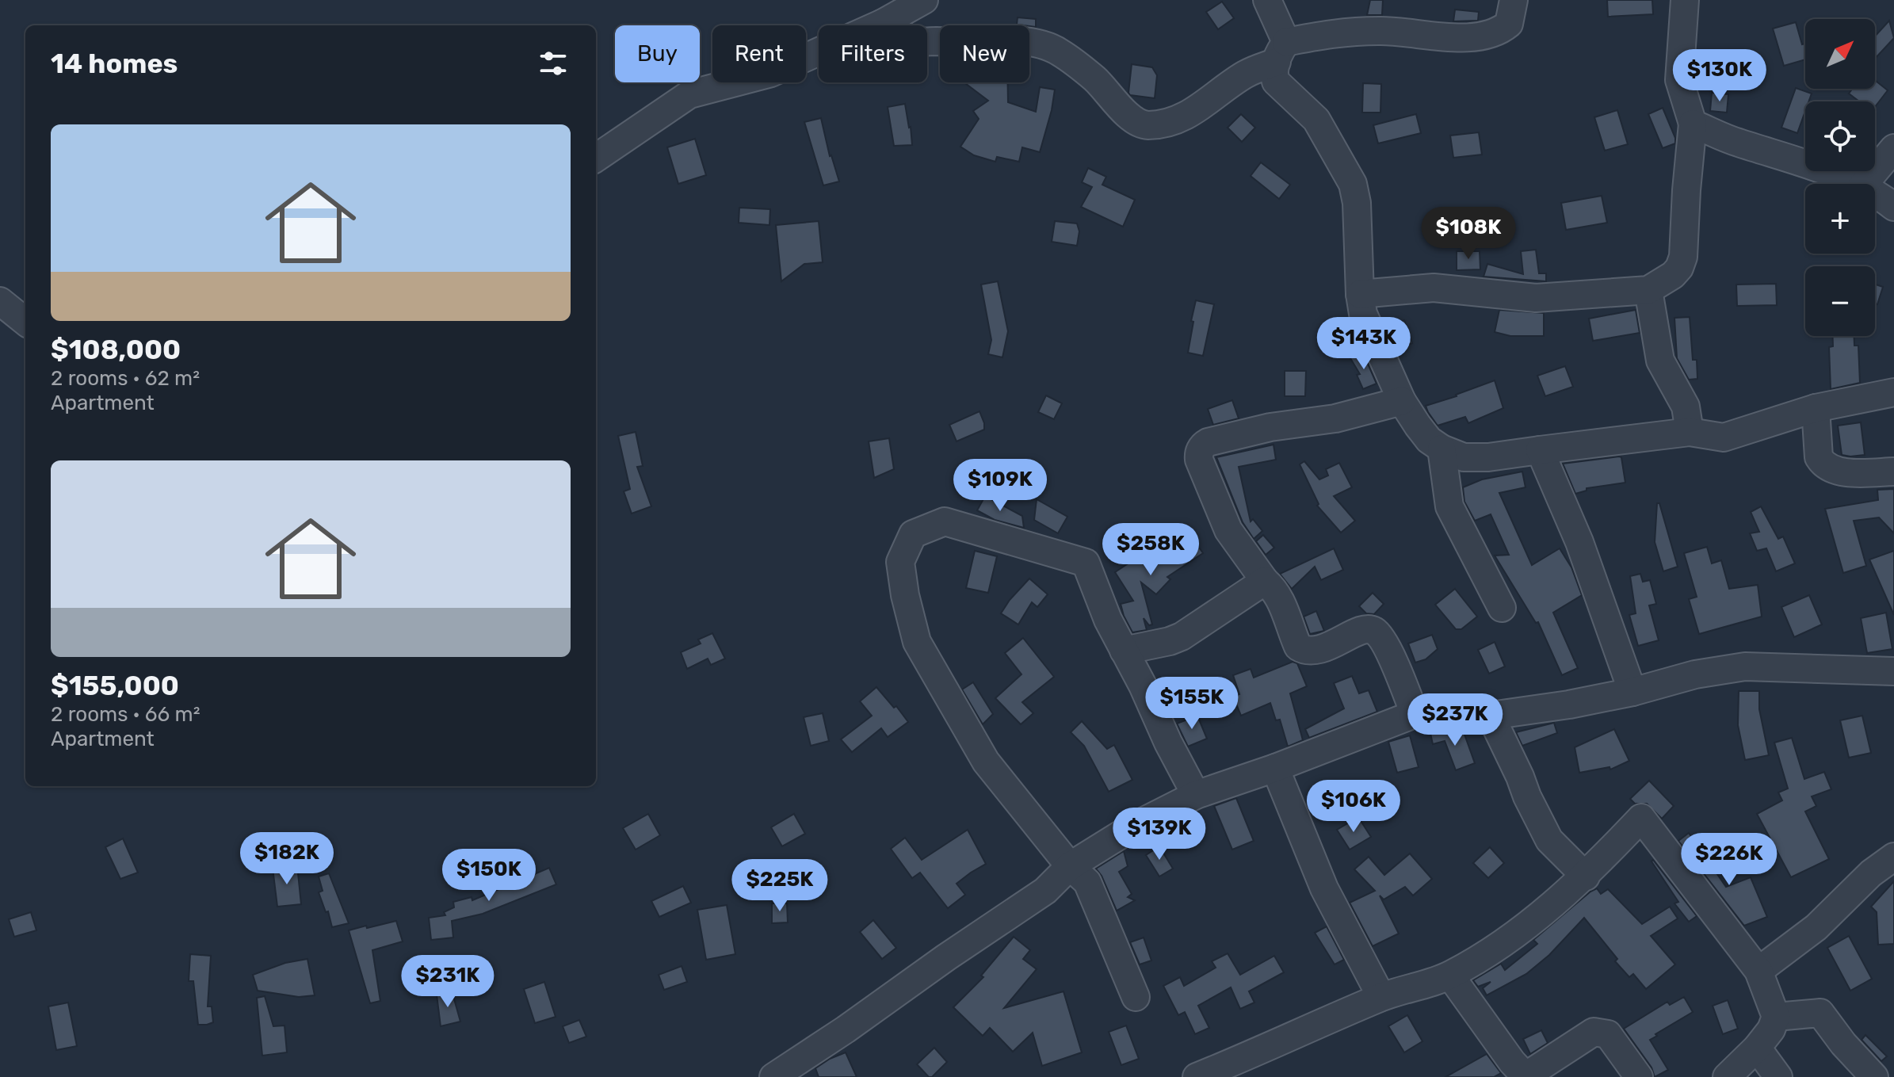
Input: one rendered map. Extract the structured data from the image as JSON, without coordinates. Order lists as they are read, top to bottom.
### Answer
{
  "north": "top right",
  "page": {
    "map_buttons": ["+", "−"],
    "chip": [
      "Buy",
      "Rent",
      "Filters",
      "New"
    ],
    "heading": "14 homes",
    "price": [
      "$130K",
      "$108K",
      "$143K",
      "$109K",
      "$258K",
      "$155K",
      "$237K",
      "$106K",
      "$139K",
      "$182K",
      "$226K",
      "$150K",
      "$225K",
      "$231K"
    ],
    "list": [
      {
        "name": "$108,000",
        "note": "2 rooms · 62 m² · Apartment"
      },
      {
        "name": "$155,000",
        "note": "2 rooms · 66 m² · Apartment"
      }
    ]
  }
}
